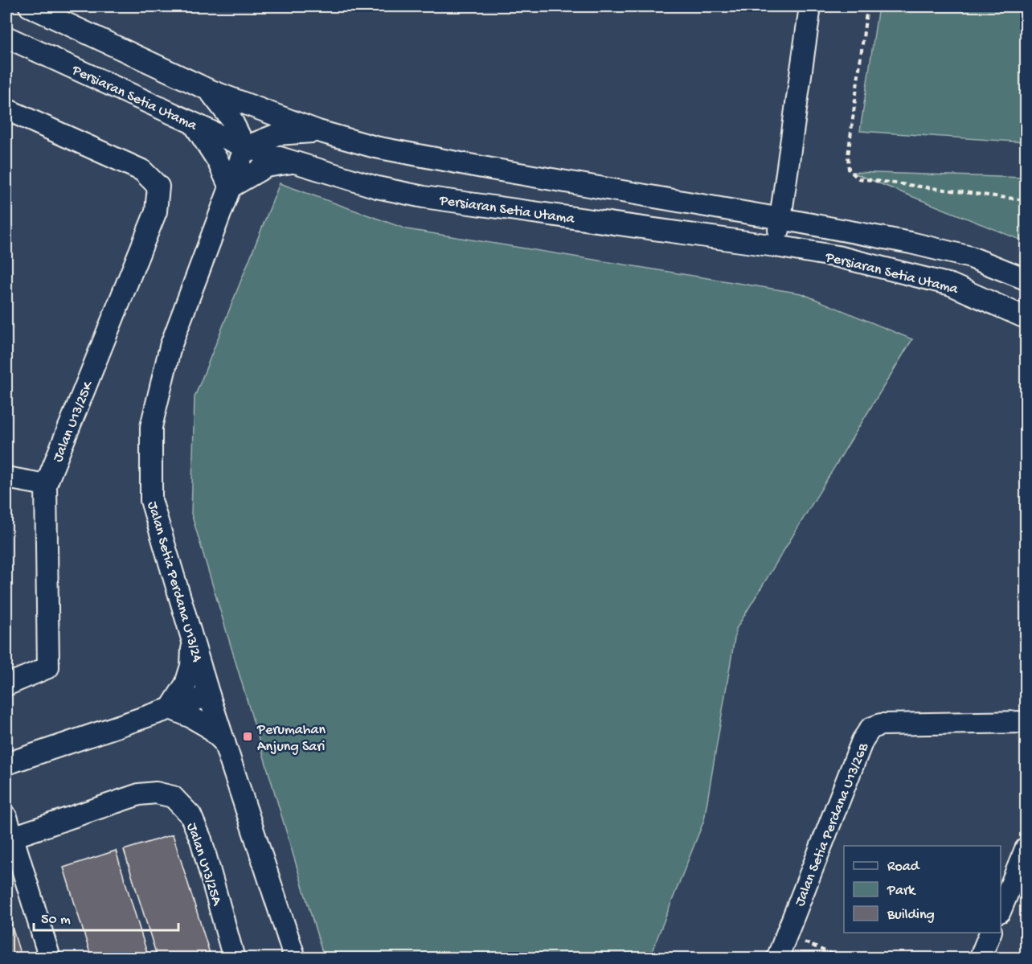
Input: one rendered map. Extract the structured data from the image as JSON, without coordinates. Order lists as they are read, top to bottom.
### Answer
{
  "streets": {
    "street": [
      "Persiaran Setia Utama",
      "Jalan U13/25K",
      "Jalan Setia Perdana U13/24",
      "Jalan Setia Perdana U13/26B",
      "Jalan U13/25A"
    ]
  },
  "crossings": [
    ["Persiaran Setia Utama", "Jalan Setia Perdana U13/24"]
  ],
  "places": {
    "transit": ["Perumahan Anjung Sari"]
  },
  "legend": ["Road", "Park", "Building"],
  "scale_bar": "50 m"
}
